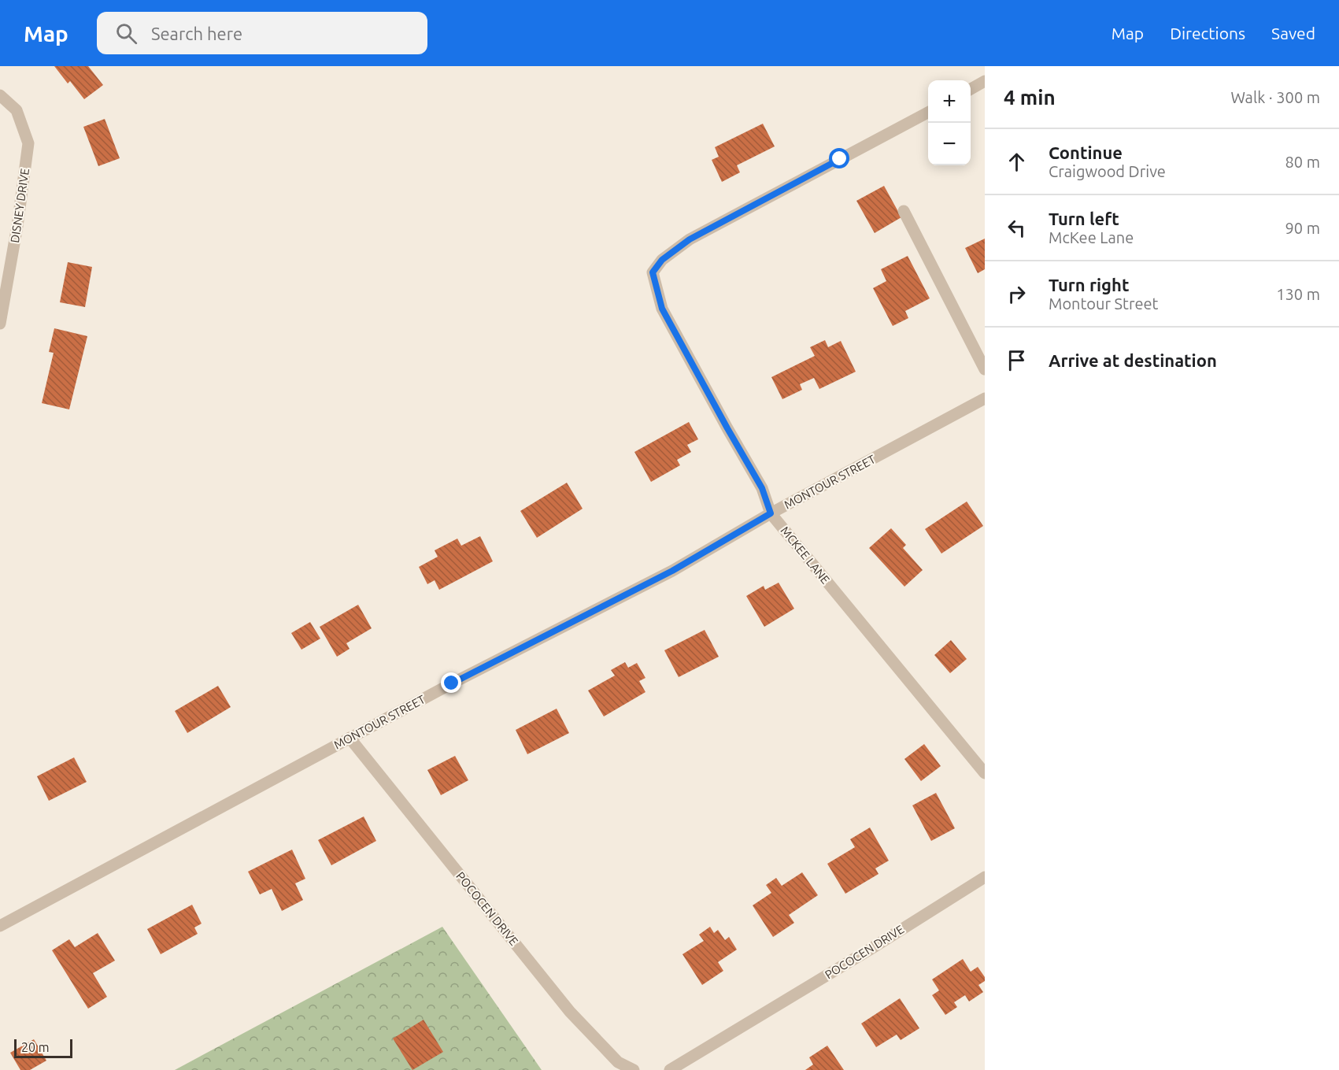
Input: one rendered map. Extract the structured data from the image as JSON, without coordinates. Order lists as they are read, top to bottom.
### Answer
{
  "streets": {
    "street": [
      "DISNEY DRIVE",
      "MONTOUR STREET",
      "MCKEE LANE",
      "POCOCEN DRIVE"
    ]
  },
  "crossings": [
    ["MONTOUR STREET", "MCKEE LANE"],
    ["MONTOUR STREET", "POCOCEN DRIVE"]
  ],
  "scale_bar": "20 m",
  "page": {
    "header": "Map",
    "search": "Search here",
    "nav": ["Map", "Directions", "Saved"],
    "heading": ["4 min", "Walk · 300 m"],
    "map_buttons": ["+", "−"],
    "list": [
      ["Continue", "Craigwood Drive", "80 m"],
      ["Turn left", "McKee Lane", "90 m"],
      ["Turn right", "Montour Street", "130 m"],
      "Arrive at destination"
    ],
    "scale": "20 m"
  }
}
